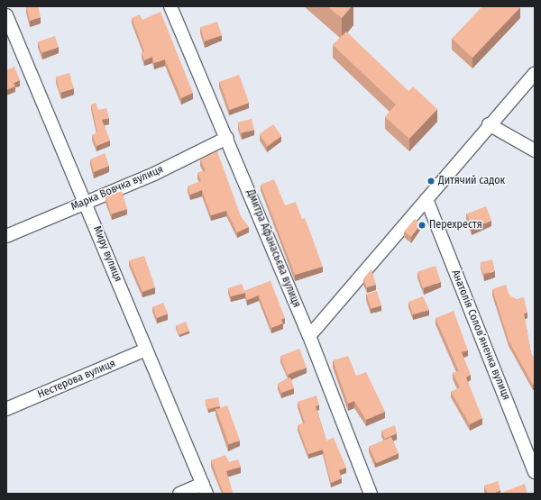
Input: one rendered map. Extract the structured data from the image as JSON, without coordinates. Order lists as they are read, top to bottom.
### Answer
{
  "streets": {
    "street": [
      "Марка Вовчка вулиця",
      "Дмитра Афанасьєва вулиця",
      "Миру вулиця",
      "Анатолія Солов’яненка вулиця",
      "Нестерова вулиця"
    ]
  },
  "crossings": [
    ["Марка Вовчка вулиця", "Дмитра Афанасьєва вулиця"],
    ["Марка Вовчка вулиця", "Миру вулиця"],
    ["Миру вулиця", "Нестерова вулиця"]
  ],
  "places": ["Дитячий садок", "Перехрестя"]
}
